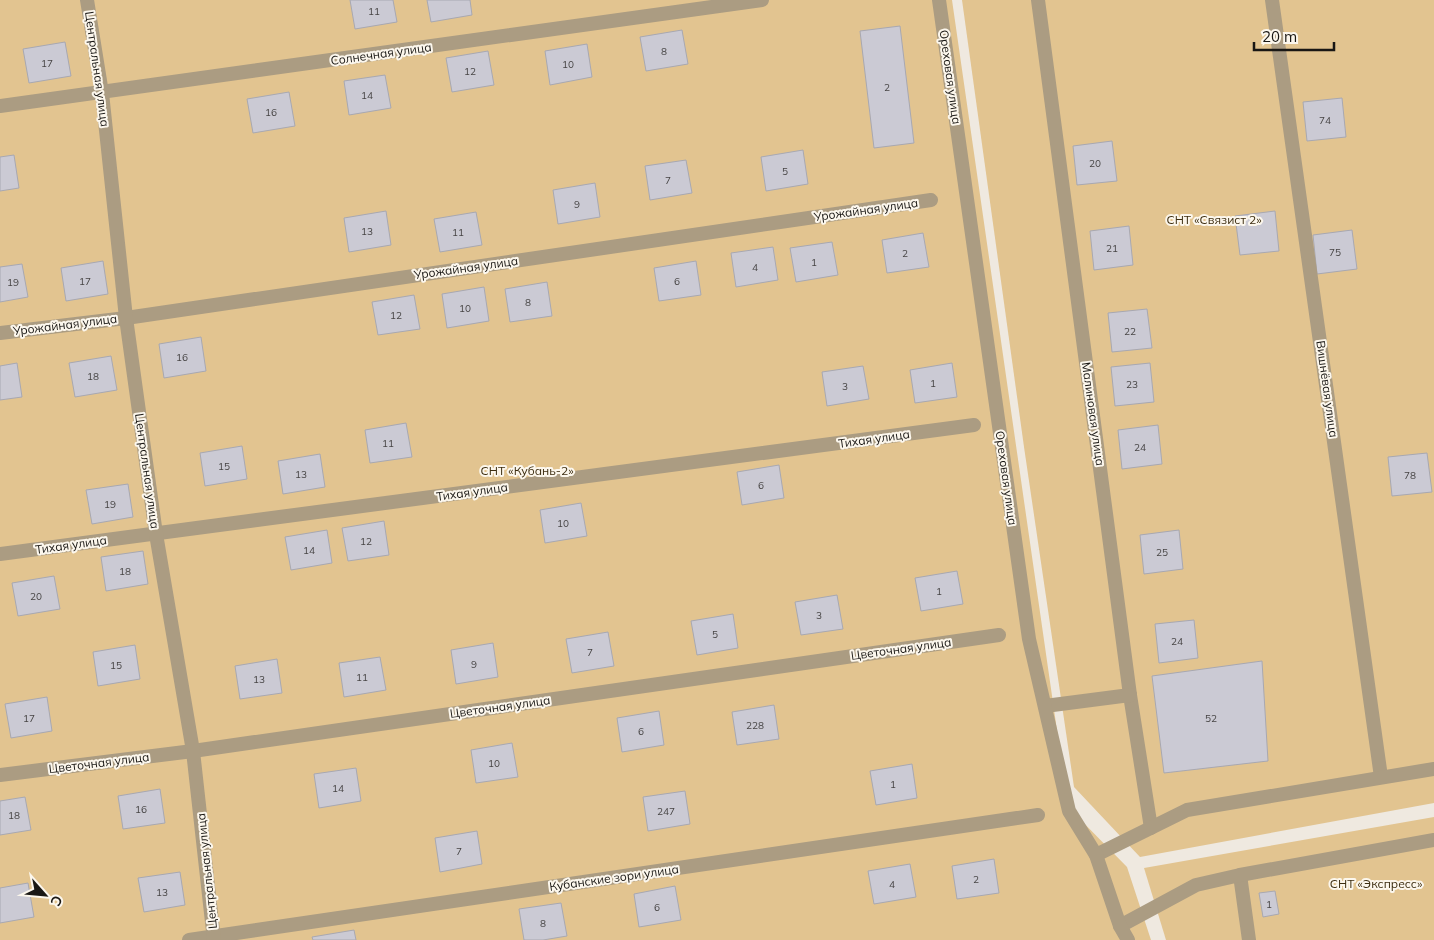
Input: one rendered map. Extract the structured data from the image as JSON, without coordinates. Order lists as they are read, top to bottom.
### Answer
{
  "streets": {
    "street": [
      "Солнечная улица",
      "Центральная улица",
      "Ореховая улица",
      "Урожайная улица",
      "Вишнёвая улица",
      "Малиновая улица",
      "Тихая улица",
      "Цветочная улица",
      "Кубанские зори улица"
    ]
  },
  "crossings": [
    ["Солнечная улица", "Центральная улица"],
    ["Центральная улица", "Урожайная улица"],
    ["Центральная улица", "Тихая улица"],
    ["Центральная улица", "Цветочная улица"],
    ["Центральная улица", "Кубанские зори улица"]
  ],
  "parks": ["СНТ «Связист 2»", "СНТ «Кубань-2»", "СНТ «Экспресс»"],
  "house_numbers": [
    "11",
    "8",
    "17",
    "10",
    "12",
    "2",
    "14",
    "16",
    "74",
    "20",
    "5",
    "7",
    "9",
    "13",
    "11",
    "21",
    "75",
    "2",
    "1",
    "4",
    "17",
    "6",
    "19",
    "8",
    "10",
    "12",
    "22",
    "16",
    "18",
    "1",
    "23",
    "3",
    "11",
    "24",
    "15",
    "13",
    "78",
    "6",
    "19",
    "10",
    "12",
    "14",
    "25",
    "18",
    "1",
    "20",
    "3",
    "5",
    "24",
    "7",
    "9",
    "15",
    "11",
    "13",
    "17",
    "52",
    "228",
    "6",
    "10",
    "1",
    "14",
    "16",
    "247",
    "18",
    "7",
    "2",
    "4",
    "13",
    "1",
    "6",
    "8"
  ],
  "scale_bar": "20 m",
  "north": "bottom right"
}
